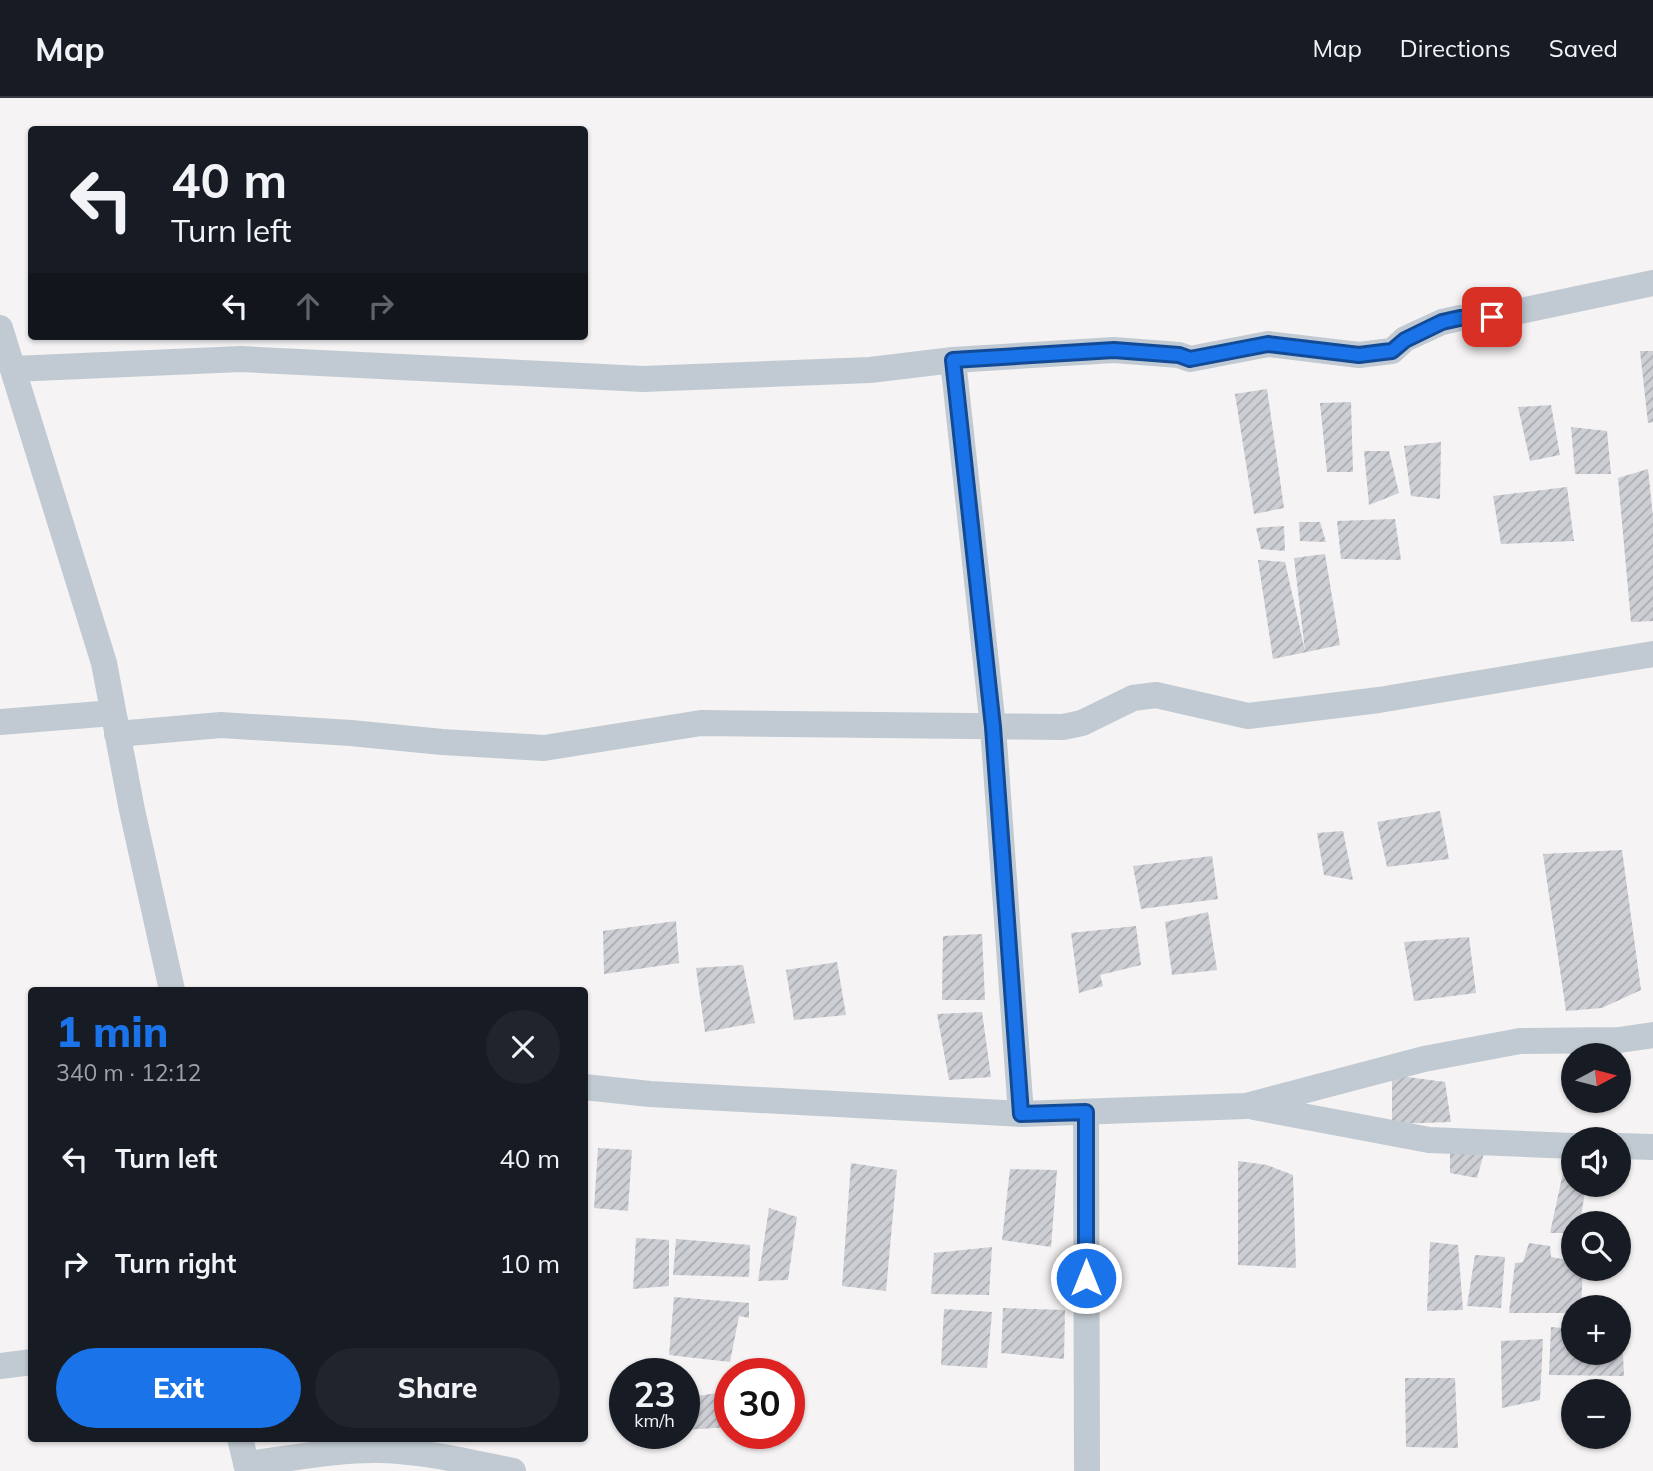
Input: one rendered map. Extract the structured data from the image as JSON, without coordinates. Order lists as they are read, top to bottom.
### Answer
{
  "north": "right",
  "page": {
    "header": "Map",
    "nav": ["Map", "Directions", "Saved"],
    "turn": ["40 m", "Turn left"],
    "heading": ["1 min", "340 m · 12:12"],
    "map_buttons": ["+", "−"],
    "list": [
      {
        "name": "Turn left",
        "value": "40 m"
      },
      {
        "name": "Turn right",
        "value": "10 m"
      }
    ],
    "buttons": ["Exit", "Share"],
    "speed": "23 km/h",
    "limit": "30"
  }
}
